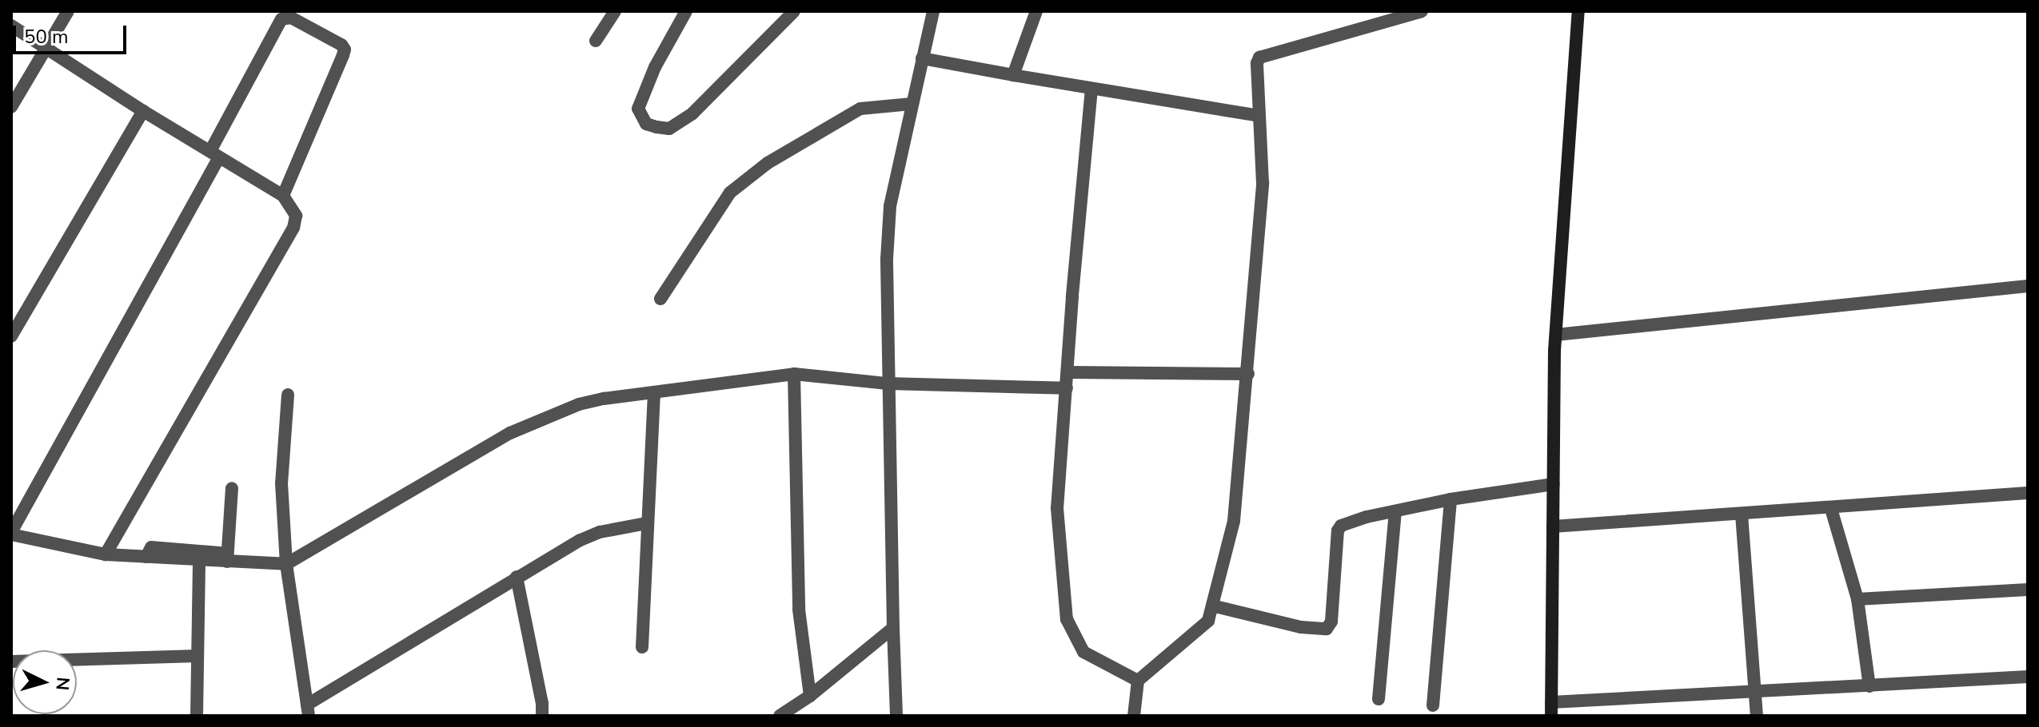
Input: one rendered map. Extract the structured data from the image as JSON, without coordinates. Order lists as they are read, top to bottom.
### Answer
{
  "scale_bar": "50 m",
  "north": "right"
}
